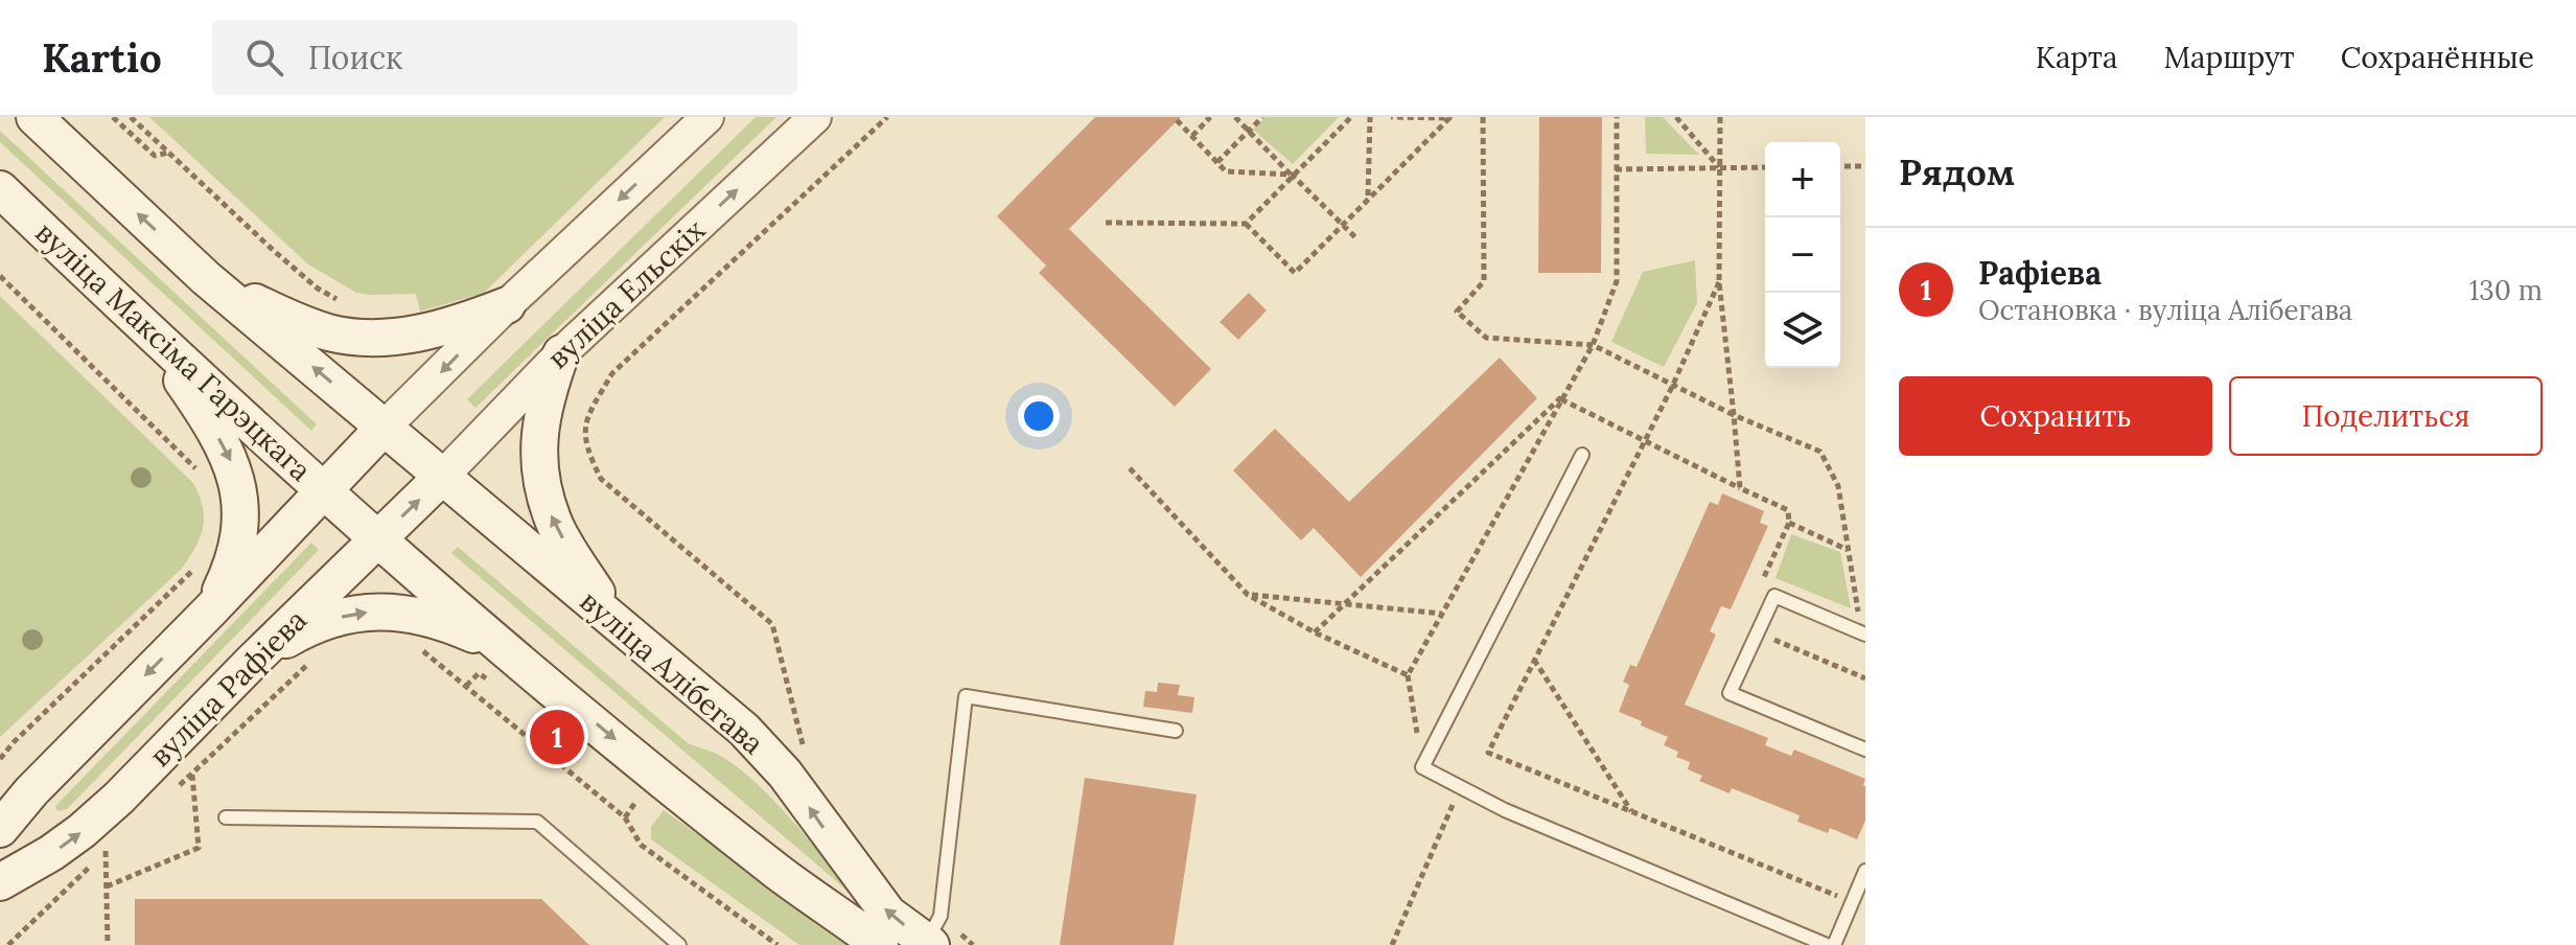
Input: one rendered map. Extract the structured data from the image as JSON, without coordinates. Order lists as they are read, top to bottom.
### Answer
{
  "streets": {
    "main road": ["вуліца Максіма Гарэцкага", "вуліца Алібегава", "вуліца Рафіева"],
    "street": ["вуліца Ельскіх"]
  },
  "crossings": [
    ["вуліца Ельскіх", "вуліца Алібегава"],
    ["вуліца Ельскіх", "вуліца Рафіева"],
    ["вуліца Алібегава", "вуліца Рафіева"]
  ],
  "page": {
    "header": "Kartio",
    "search": "Поиск",
    "nav": ["Карта", "Маршрут", "Сохранённые"],
    "heading": "Рядом",
    "map_buttons": ["+", "−"],
    "list": [
      {
        "mark": "1",
        "name": "Рафіева",
        "note": "Остановка · вуліца Алібегава",
        "value": "130 m"
      }
    ],
    "buttons": ["Сохранить", "Поделиться"],
    "pins": "1"
  }
}
